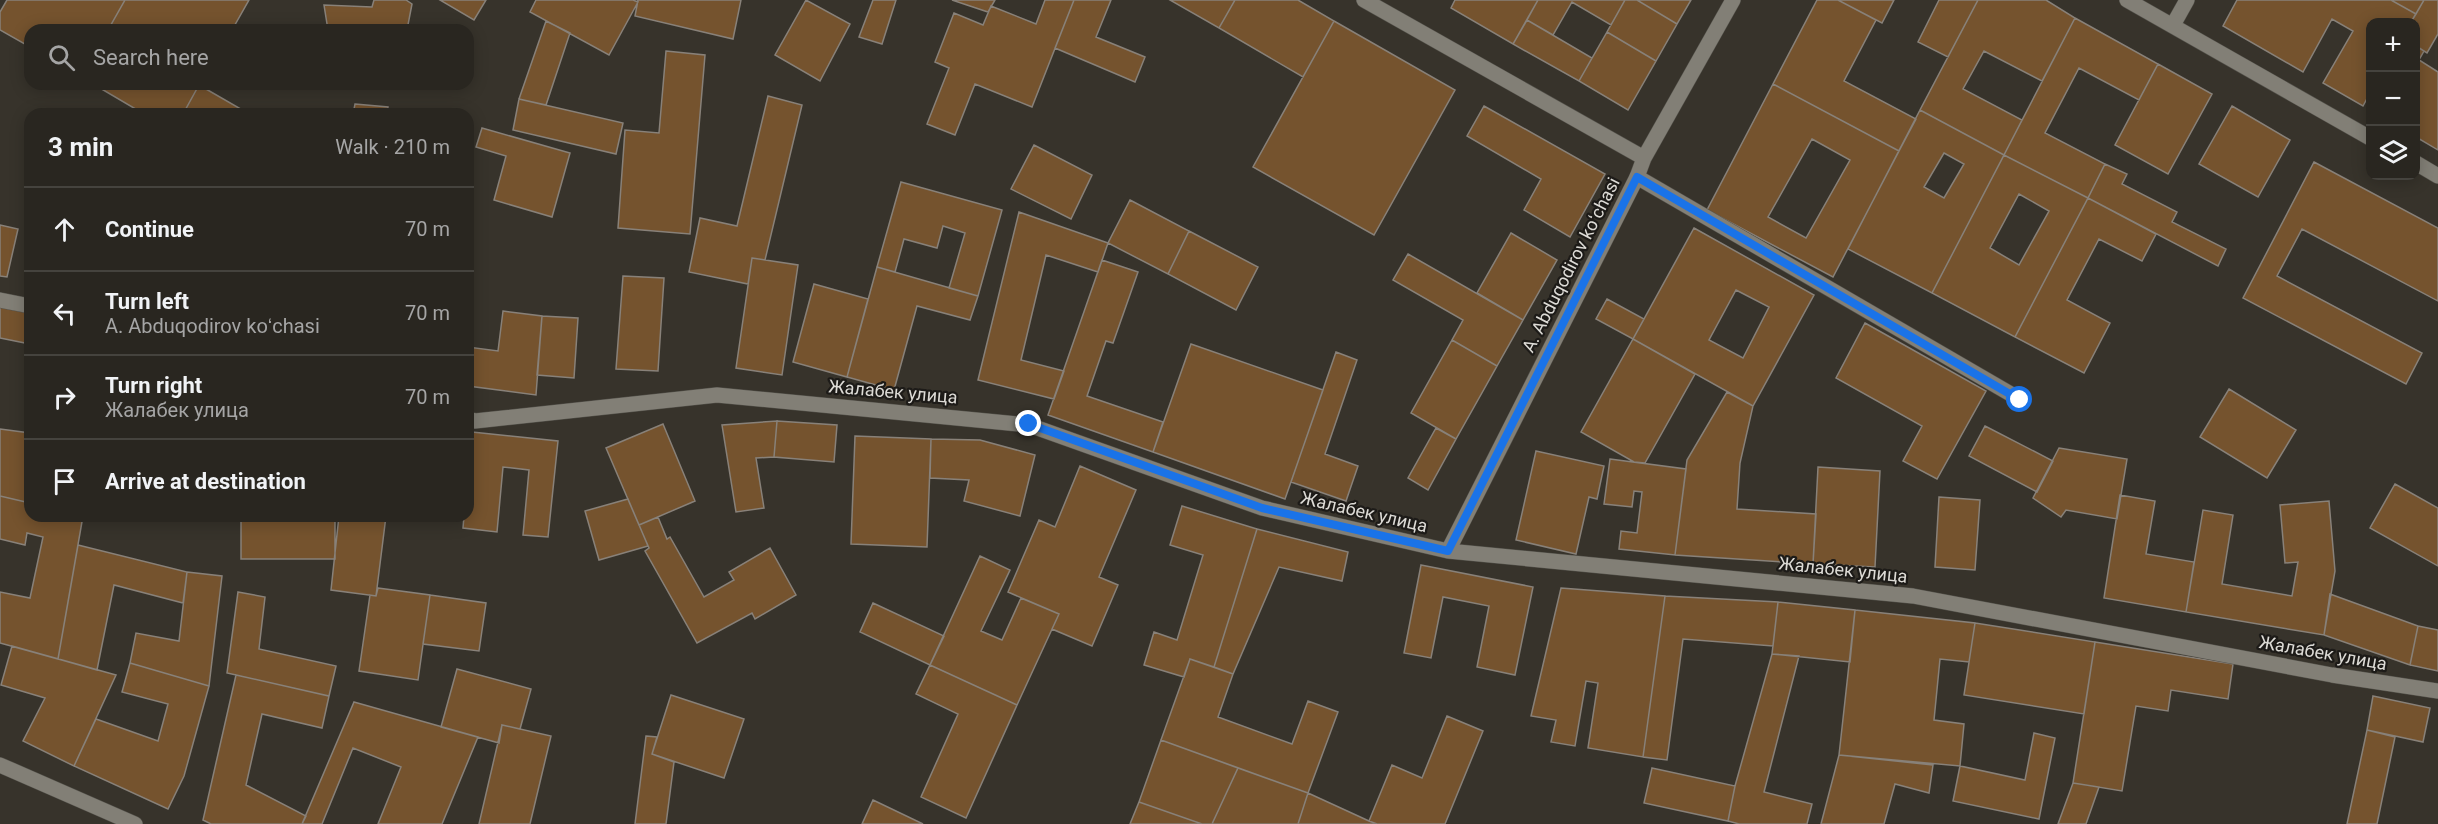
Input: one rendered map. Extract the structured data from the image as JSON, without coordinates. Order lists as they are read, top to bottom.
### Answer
{
  "streets": {
    "street": ["A. Abduqodirov koʻchasi", "Жалабек улица"]
  },
  "crossings": [
    ["A. Abduqodirov koʻchasi", "Жалабек улица"]
  ],
  "page": {
    "map_buttons": ["+", "−"],
    "search": "Search here",
    "heading": ["3 min", "Walk · 210 m"],
    "list": [
      ["Continue", "70 m"],
      ["Turn left", "A. Abduqodirov koʻchasi", "70 m"],
      ["Turn right", "Жалабек улица", "70 m"],
      "Arrive at destination"
    ]
  }
}
